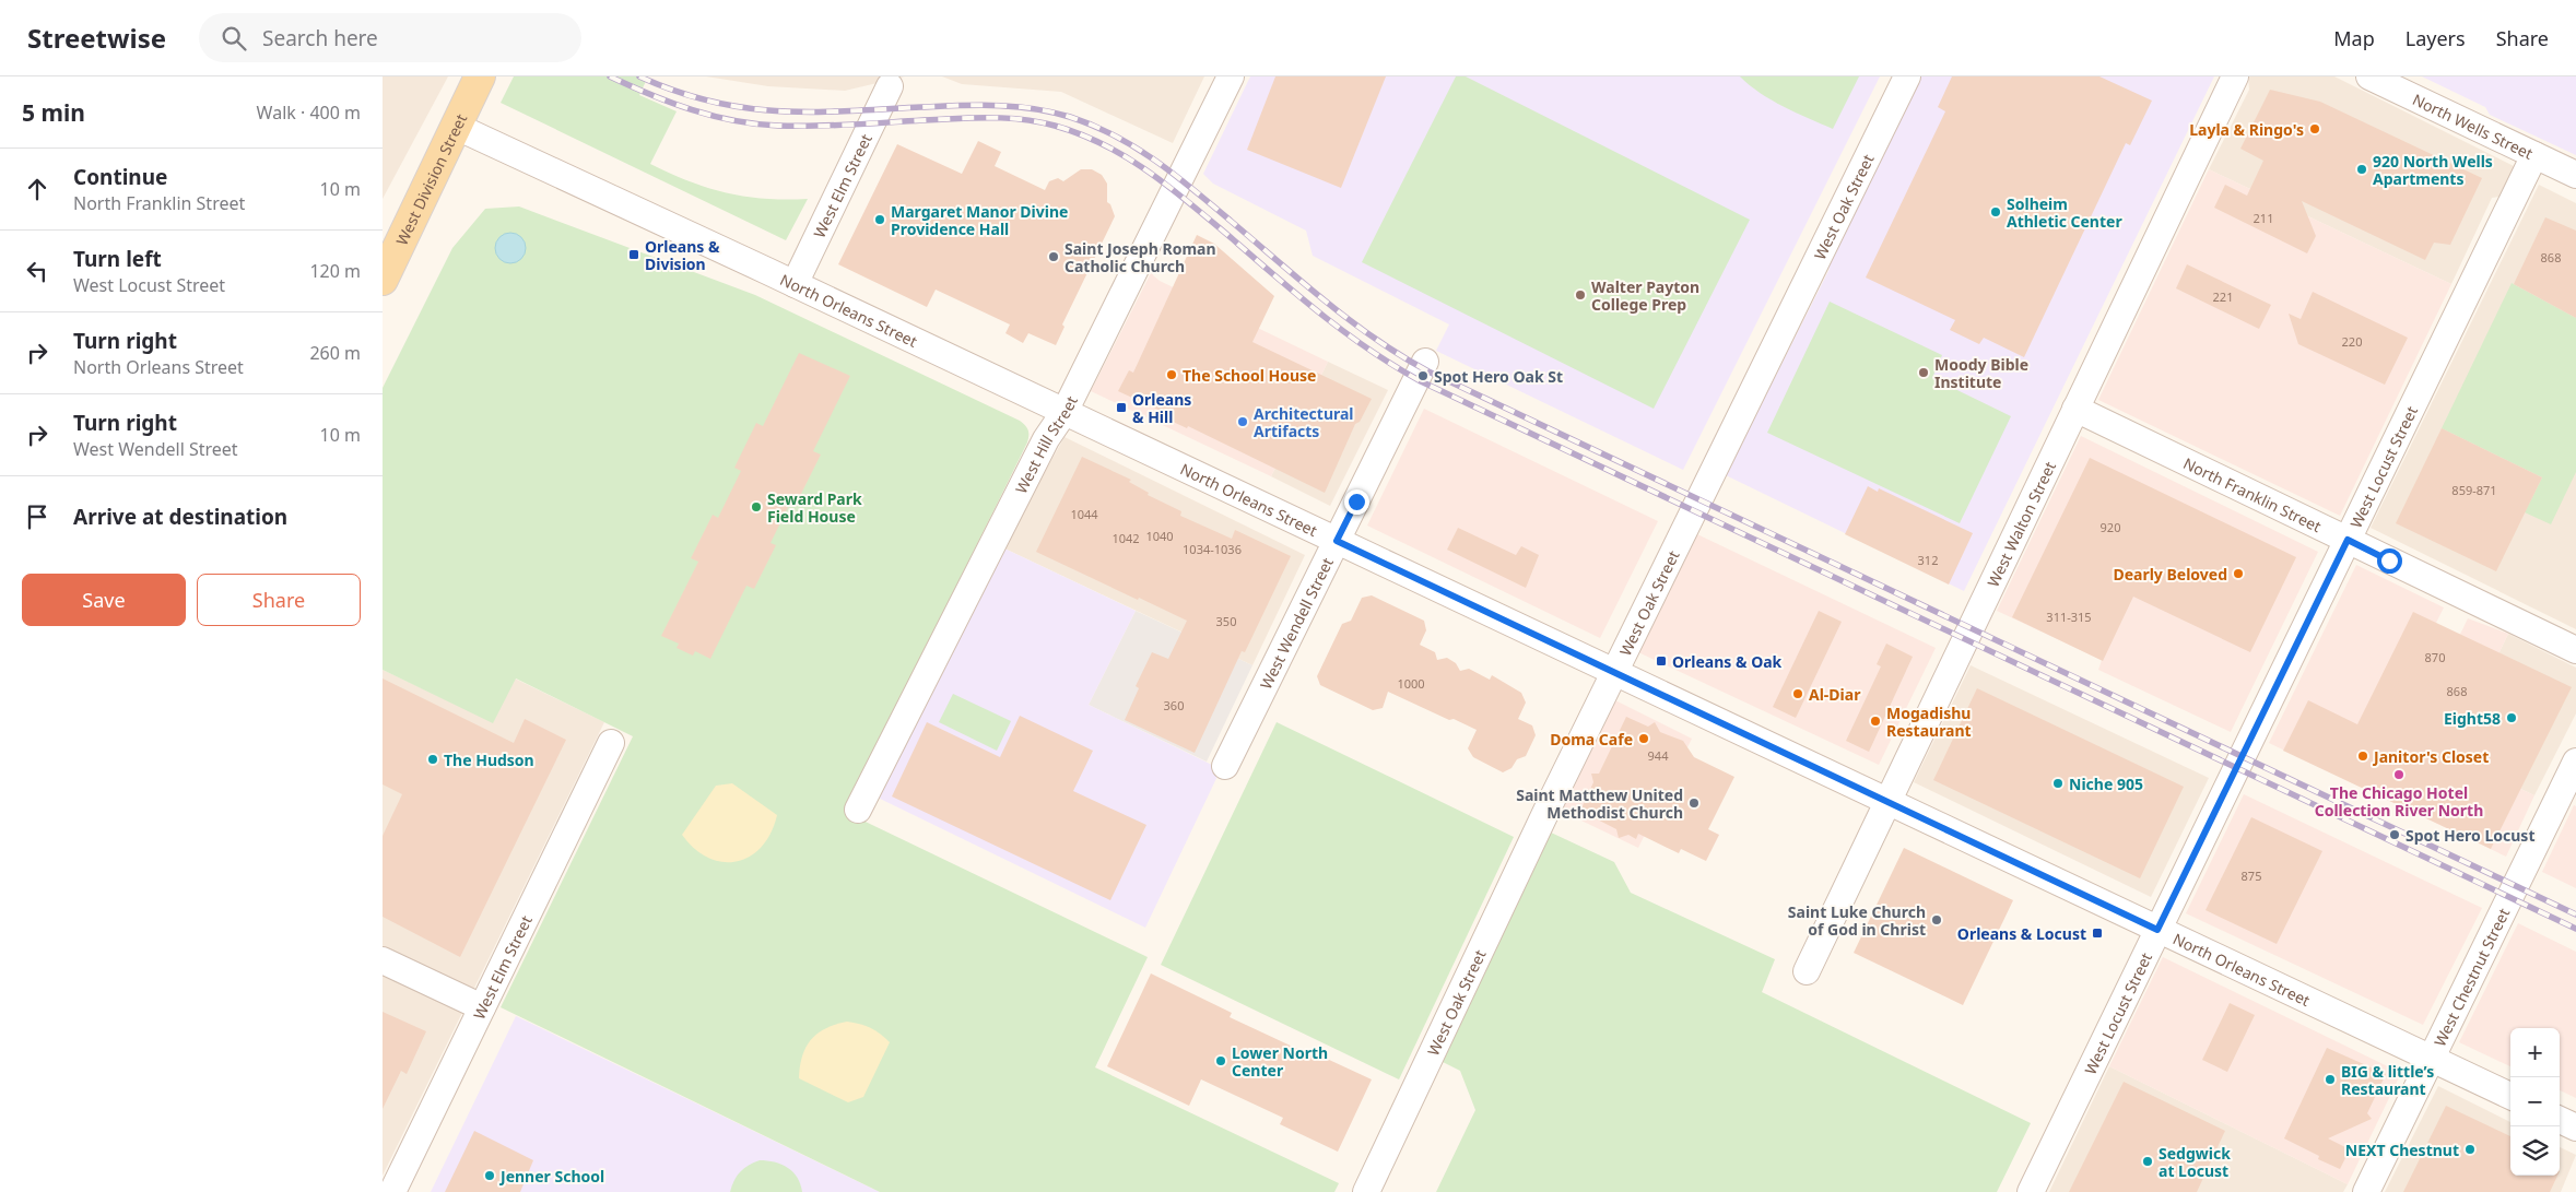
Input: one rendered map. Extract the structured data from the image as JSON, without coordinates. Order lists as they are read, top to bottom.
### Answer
{
  "streets": {
    "main road": ["West Division Street"],
    "street": [
      "North Wells Street",
      "West Elm Street",
      "West Oak Street",
      "North Orleans Street",
      "West Hill Street",
      "West Locust Street",
      "North Franklin Street",
      "West Walton Street",
      "West Wendell Street",
      "West Chestnut Street"
    ]
  },
  "crossings": [
    ["North Wells Street", "West Locust Street"],
    ["West Division Street", "North Orleans Street"],
    ["West Elm Street", "North Orleans Street"],
    ["West Oak Street", "North Orleans Street"],
    ["North Orleans Street", "West Hill Street"],
    ["North Orleans Street", "West Locust Street"],
    ["North Orleans Street", "West Walton Street"],
    ["North Orleans Street", "West Wendell Street"],
    ["North Orleans Street", "West Chestnut Street"],
    ["West Locust Street", "North Franklin Street"],
    ["North Franklin Street", "West Walton Street"]
  ],
  "places": {
    "other": [
      "Layla & Ringo's",
      "920 North Wells Apartments",
      "Solheim Athletic Center",
      "Margaret Manor Divine Providence Hall",
      "Saint Joseph Roman Catholic Church",
      "Walter Payton College Prep",
      "Moody Bible Institute",
      "The School House",
      "Spot Hero Oak St",
      "Architectural Artifacts",
      "Seward Park Field House",
      "Dearly Beloved",
      "Al-Diar",
      "Eight58",
      "Mogadishu Restaurant",
      "Doma Cafe",
      "Janitor's Closet",
      "The Hudson",
      "The Chicago Hotel Collection River North",
      "Niche 905",
      "Saint Matthew United Methodist Church",
      "Spot Hero Locust",
      "Saint Luke Church of God in Christ",
      "Lower North Center",
      "BIG & little’s Restaurant",
      "NEXT Chestnut",
      "Sedgwick at Locust",
      "Jenner School"
    ],
    "transit": [
      "Orleans & Division",
      "Orleans & Hill",
      "Orleans & Oak",
      "Orleans & Locust"
    ]
  },
  "house_numbers": [
    "211",
    "868",
    "221",
    "220",
    "859-871",
    "1044",
    "920",
    "1040",
    "1042",
    "1034-1036",
    "312",
    "311-315",
    "350",
    "870",
    "1000",
    "868",
    "360",
    "944",
    "875"
  ],
  "page": {
    "header": "Streetwise",
    "search": "Search here",
    "nav": ["Map", "Layers", "Share"],
    "heading": ["5 min", "Walk · 400 m"],
    "list": [
      ["Continue", "North Franklin Street", "10 m"],
      ["Turn left", "West Locust Street", "120 m"],
      ["Turn right", "North Orleans Street", "260 m"],
      ["Turn right", "West Wendell Street", "10 m"],
      "Arrive at destination"
    ],
    "buttons": ["Save", "Share"],
    "map_buttons": ["+", "−"]
  }
}
